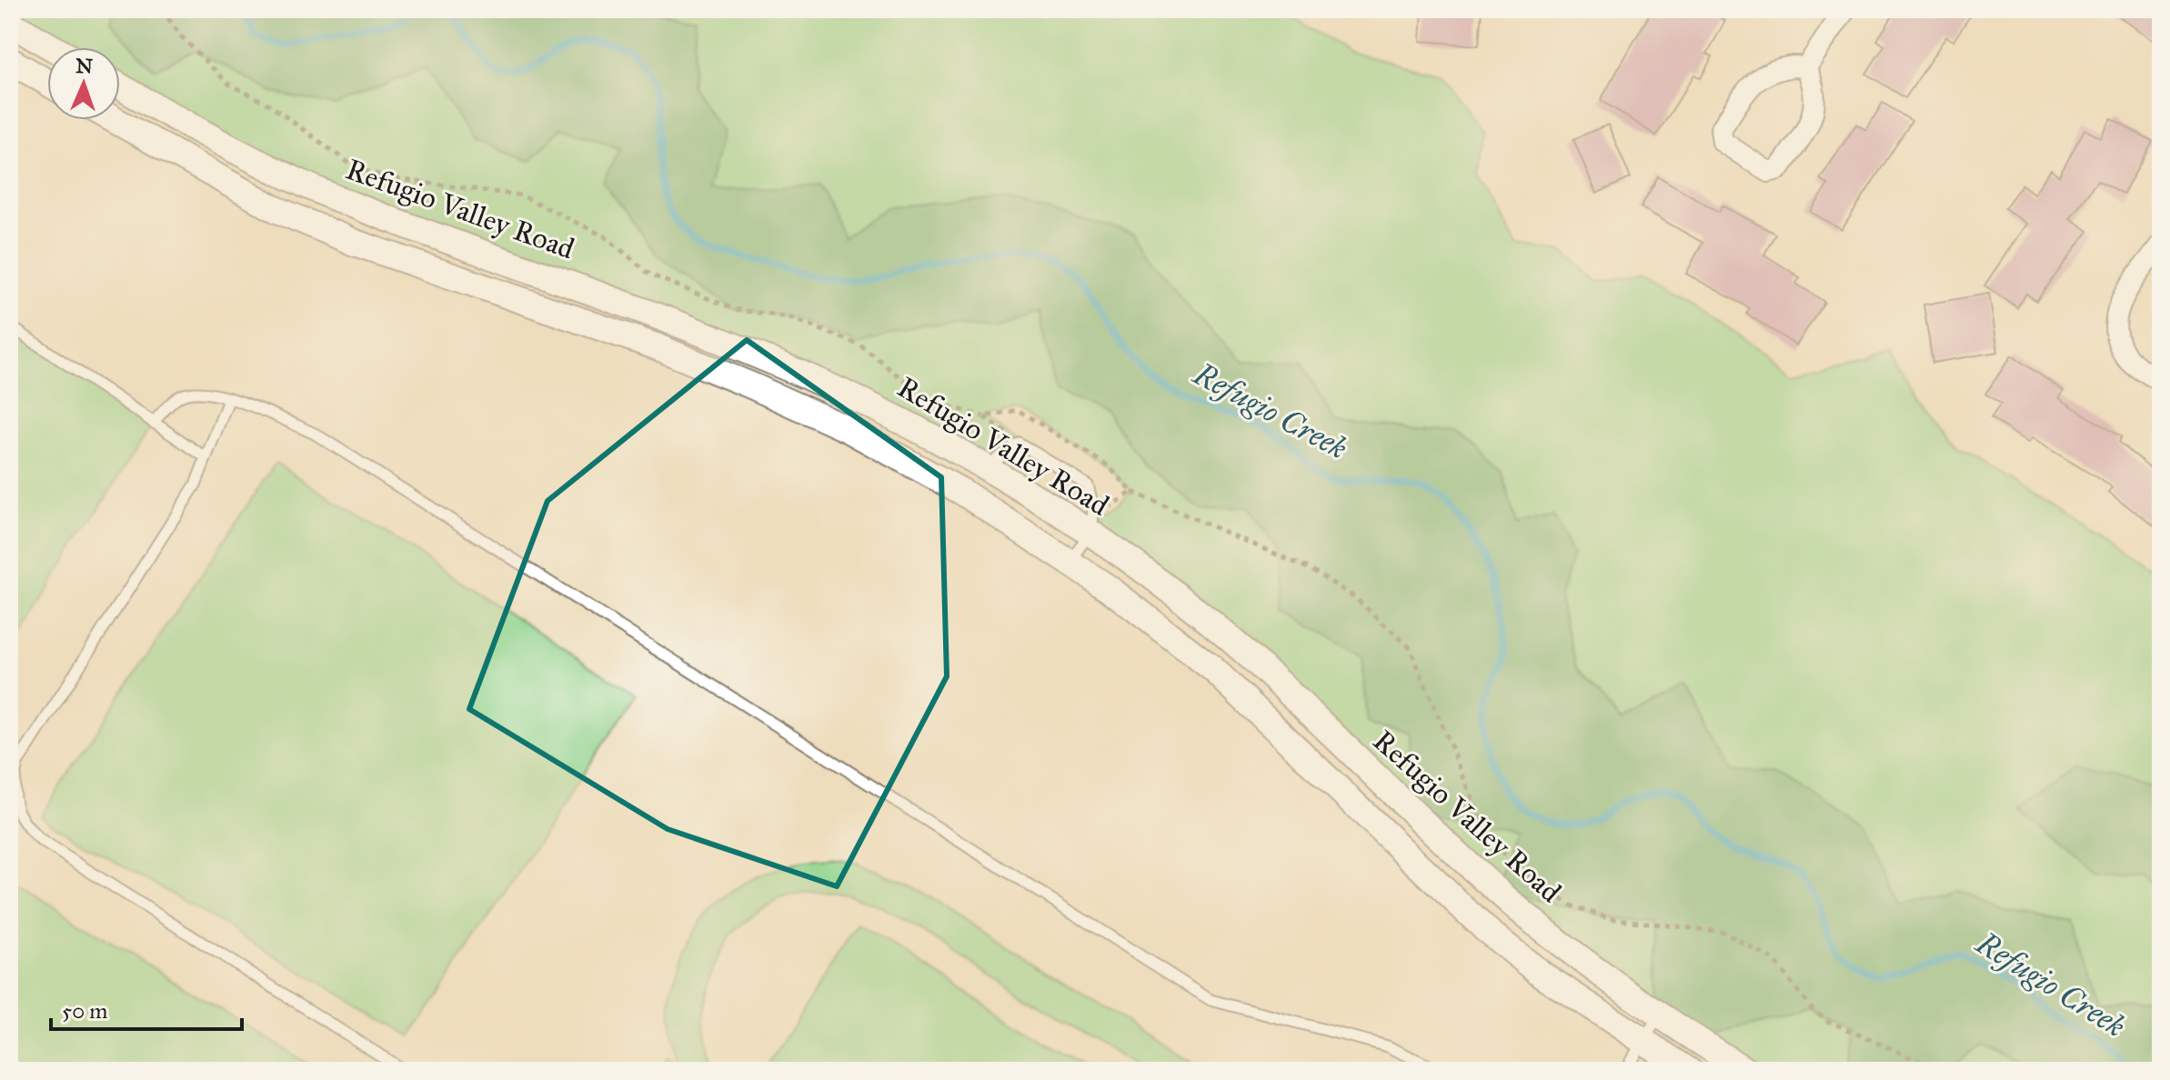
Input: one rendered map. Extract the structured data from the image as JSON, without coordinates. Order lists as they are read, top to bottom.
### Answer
{
  "streets": {
    "street": ["Refugio Valley Road"]
  },
  "water": ["Refugio Creek"],
  "scale_bar": "50 m",
  "north": "top"
}
